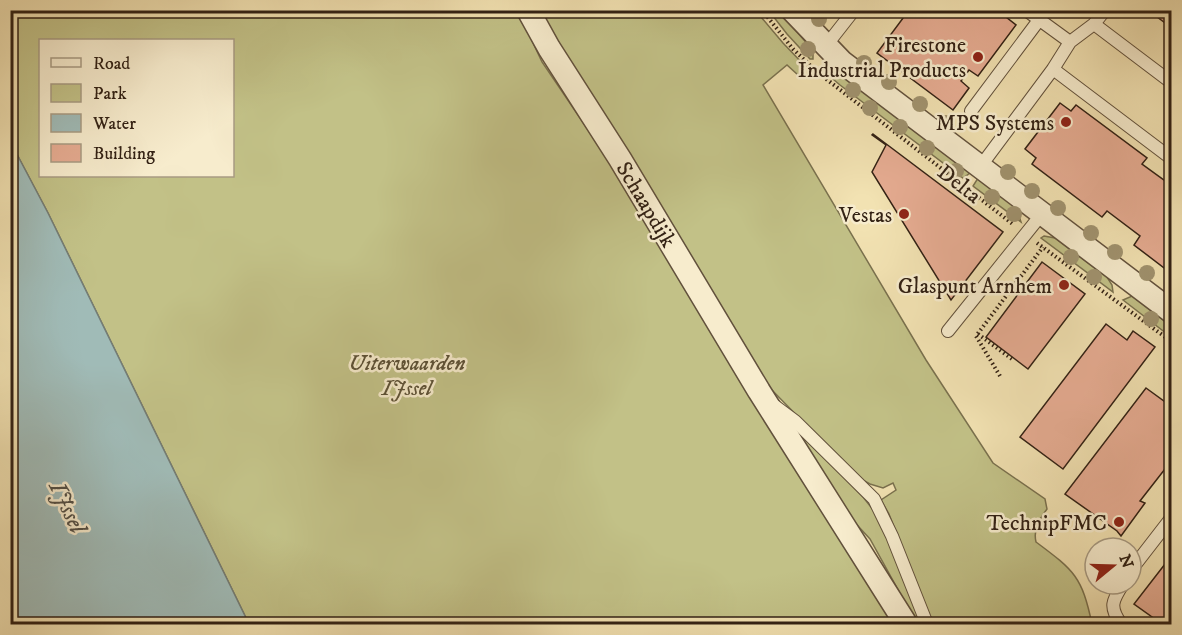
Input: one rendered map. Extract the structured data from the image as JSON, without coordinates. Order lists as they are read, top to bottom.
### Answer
{
  "streets": {
    "street": ["Delta", "Schaapdijk"]
  },
  "water": ["IJssel"],
  "parks": ["Uiterwaarden IJssel"],
  "places": [
    "Firestone Industrial Products",
    "MPS Systems",
    "Vestas",
    "Glaspunt Arnhem",
    "TechnipFMC"
  ],
  "legend": [
    "Road",
    "Park",
    "Water",
    "Building"
  ],
  "north": "right"
}
